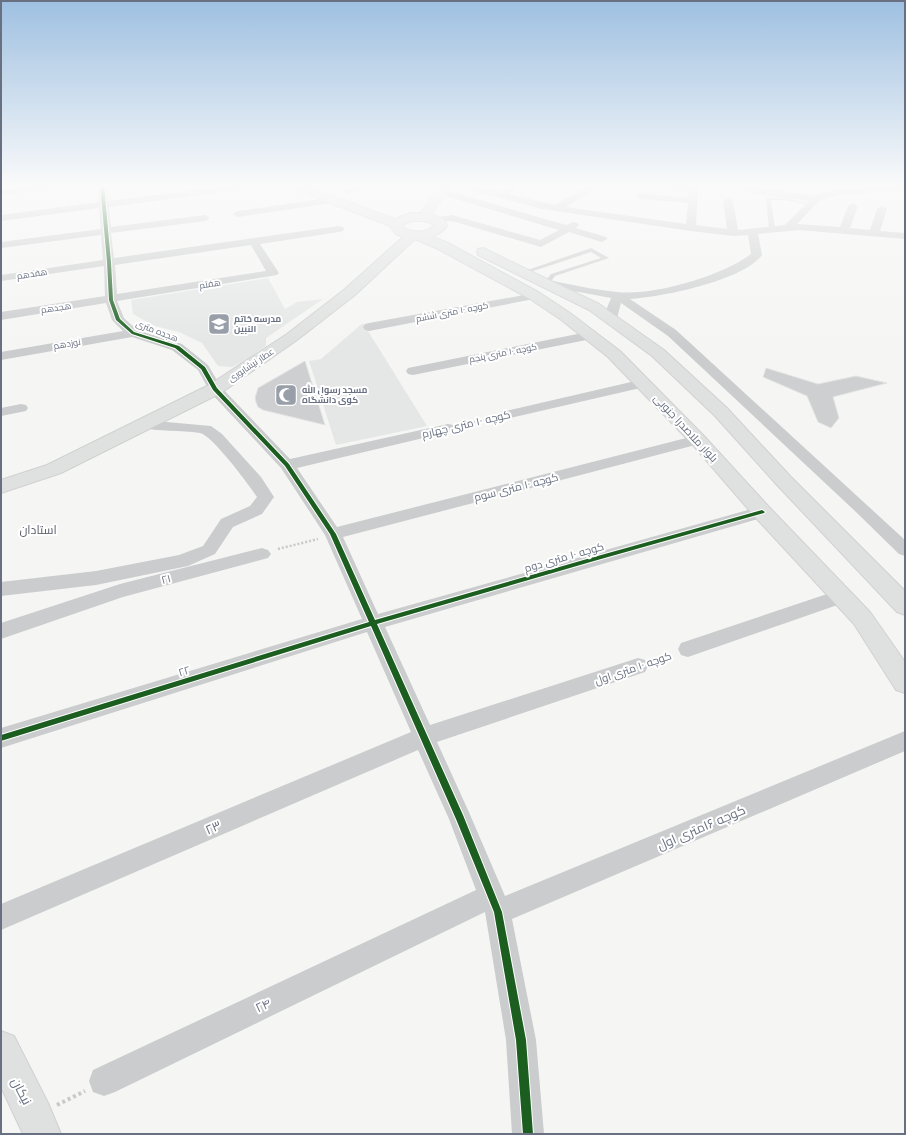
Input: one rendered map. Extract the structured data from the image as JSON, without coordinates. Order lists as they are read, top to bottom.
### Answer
{
  "streets": {
    "main road": ["عطار نیشابوری", "بلوار ملاصدرا جنوبی", "نیکان"],
    "street": [
      "هفدهم",
      "هفتم",
      "هجدهم",
      "کوچه ۱۰ متری ششم",
      "هجده متری",
      "نوزدهم",
      "کوچه ۱۰ متری پنجم",
      "کوچه ۱۰ متری چهارم",
      "کوچه ۱۰ متری سوم",
      "کوچه ۱۰ متری دوم",
      "۲۱",
      "کوچه ۱۰ متری اول",
      "۲۲",
      "۲۳",
      "کوچه ۱۶متری اول",
      "۲۴"
    ]
  },
  "crossings": [
    ["هفدهم", "هفتم"],
    ["هفدهم", "هجده متری"],
    ["هفتم", "هجدهم"],
    ["هفتم", "هجده متری"],
    ["هجدهم", "هجده متری"],
    ["کوچه ۱۰ متری ششم", "بلوار ملاصدرا جنوبی"],
    ["هجده متری", "نوزدهم"],
    ["هجده متری", "عطار نیشابوری"],
    ["هجده متری", "کوچه ۱۰ متری چهارم"],
    ["هجده متری", "کوچه ۱۰ متری سوم"],
    ["هجده متری", "کوچه ۱۰ متری دوم"],
    ["هجده متری", "کوچه ۱۰ متری اول"],
    ["هجده متری", "۲۲"],
    ["هجده متری", "۲۳"],
    ["هجده متری", "کوچه ۱۶متری اول"],
    ["هجده متری", "۲۴"],
    ["کوچه ۱۰ متری پنجم", "بلوار ملاصدرا جنوبی"],
    ["کوچه ۱۰ متری چهارم", "بلوار ملاصدرا جنوبی"],
    ["بلوار ملاصدرا جنوبی", "کوچه ۱۰ متری سوم"],
    ["بلوار ملاصدرا جنوبی", "کوچه ۱۰ متری دوم"],
    ["کوچه ۱۰ متری دوم", "۲۲"],
    ["کوچه ۱۰ متری اول", "۲۳"],
    ["کوچه ۱۶متری اول", "۲۴"]
  ],
  "districts": ["استادان"],
  "places": {
    "school or university": ["مدرسه خاتم النبین"],
    "mosque": ["مسجد رسول الله کوی دانشگاه"]
  }
}
